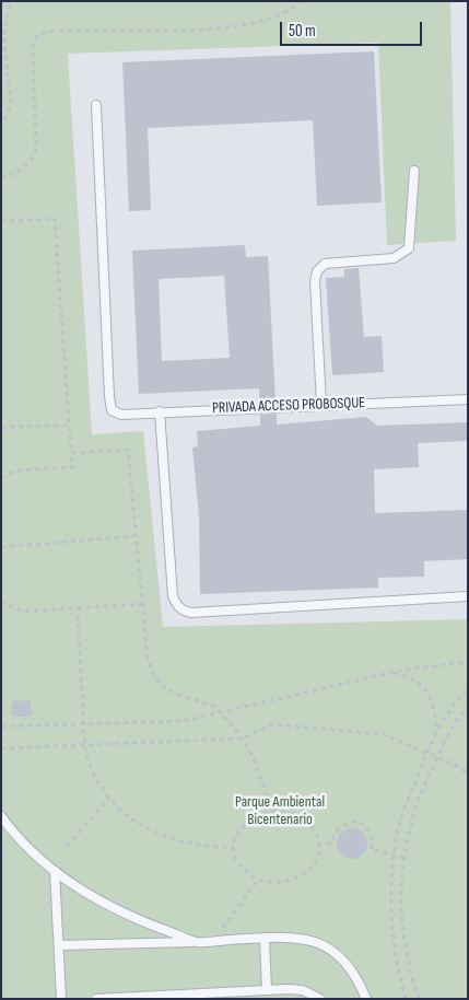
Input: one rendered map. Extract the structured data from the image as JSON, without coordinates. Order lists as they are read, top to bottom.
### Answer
{
  "streets": {
    "lane": ["PRIVADA ACCESO PROBOSQUE"]
  },
  "parks": ["Parque Ambiental Bicentenario"],
  "scale_bar": "50 m"
}
